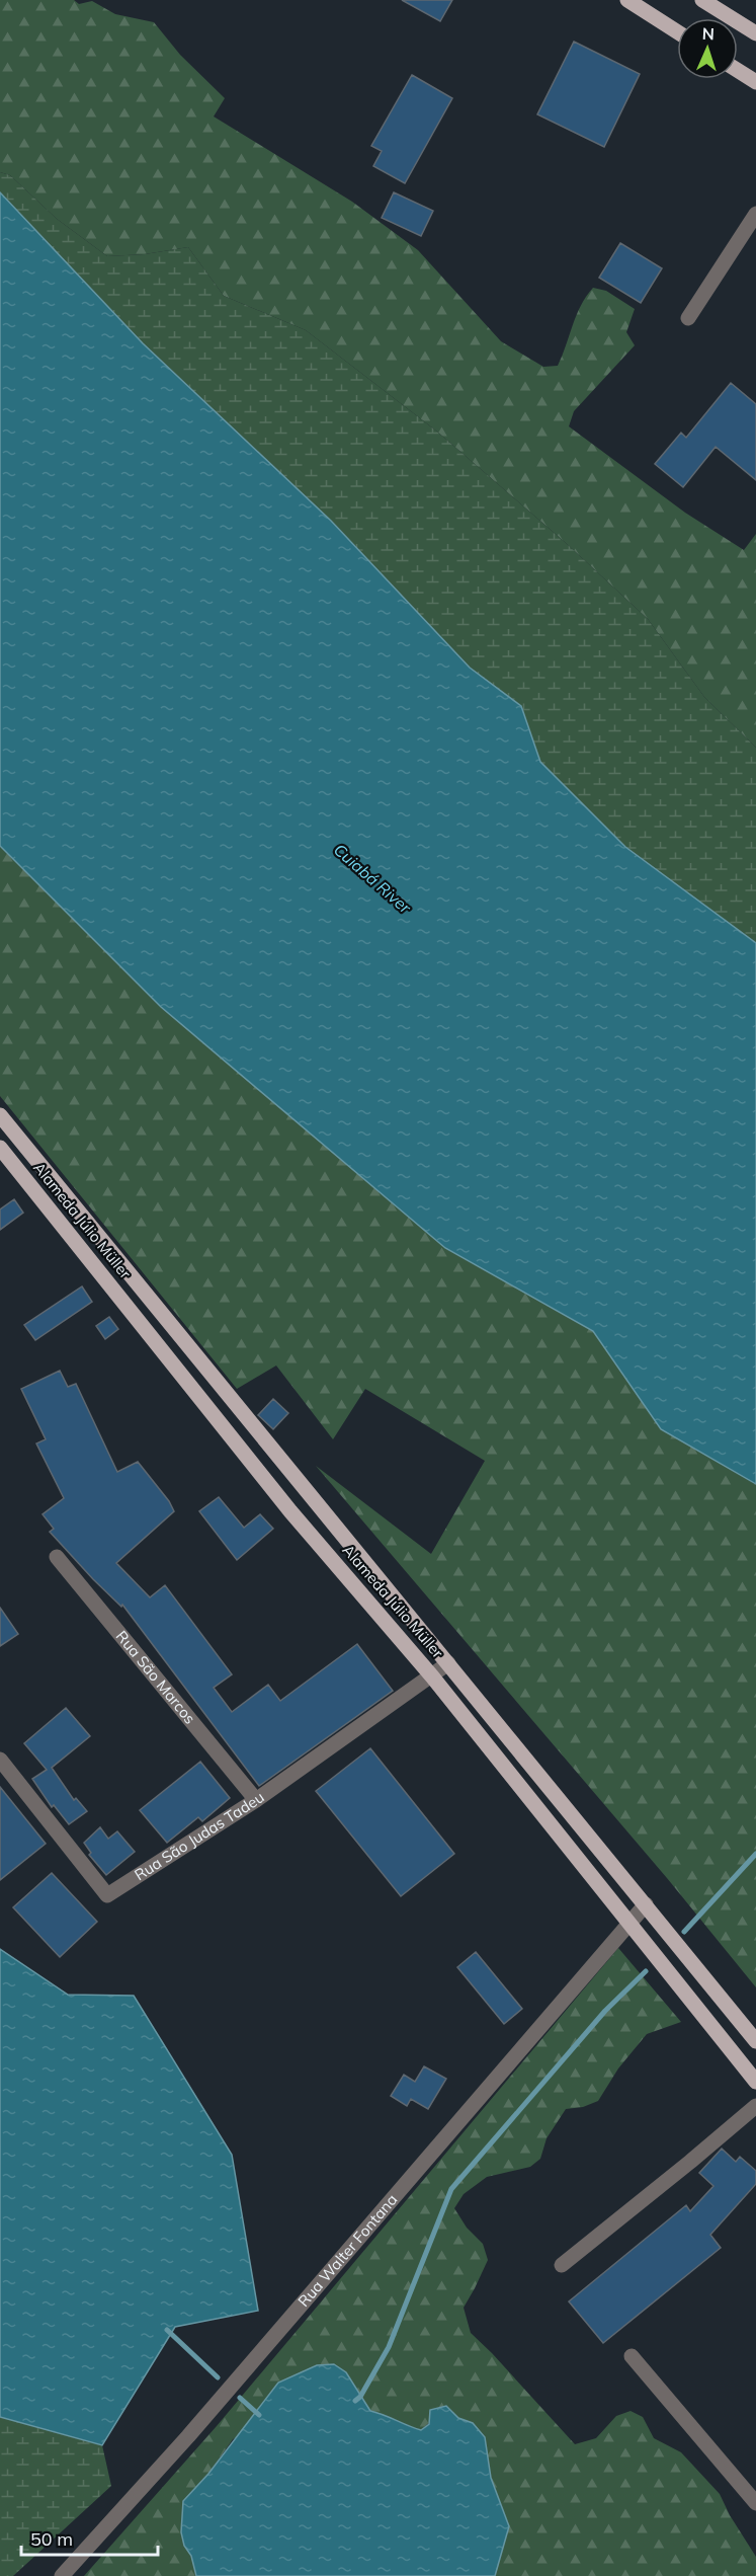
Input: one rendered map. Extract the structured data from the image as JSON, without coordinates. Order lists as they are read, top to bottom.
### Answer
{
  "streets": {
    "main road": ["Alameda Júlio Müller"],
    "street": ["Rua São Marcos", "Rua São Judas Tadeu", "Rua Walter Fontana"]
  },
  "crossings": [
    ["Alameda Júlio Müller", "Rua São Judas Tadeu"],
    ["Alameda Júlio Müller", "Rua Walter Fontana"],
    ["Rua São Marcos", "Rua São Judas Tadeu"]
  ],
  "water": ["Cuiabá River"],
  "scale_bar": "50 m",
  "north": "top"
}
